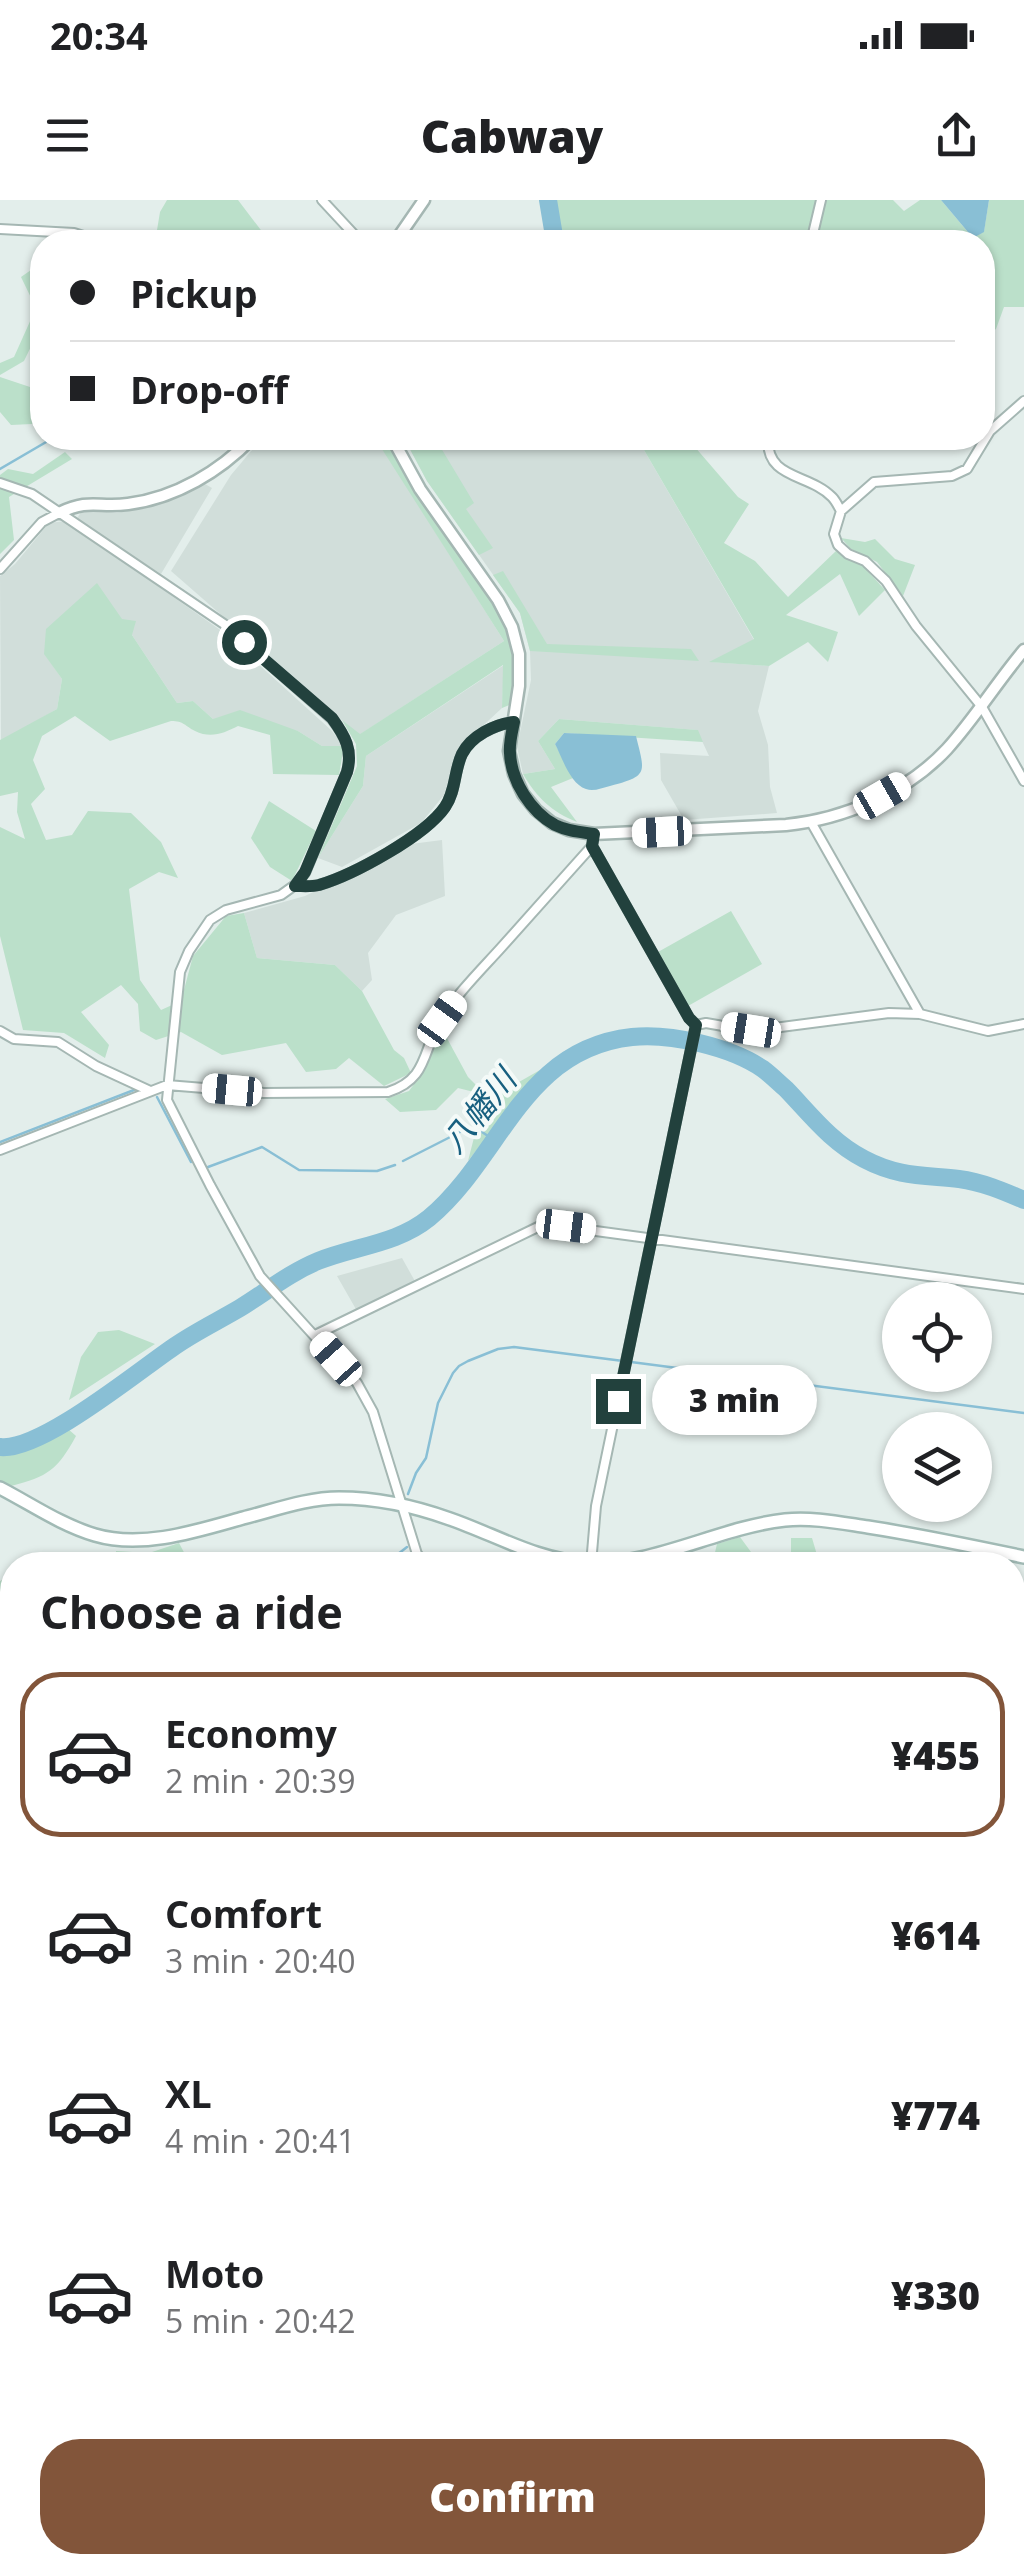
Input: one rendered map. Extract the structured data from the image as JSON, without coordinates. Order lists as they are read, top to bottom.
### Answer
{
  "water": ["八幡川"],
  "page": {
    "status": "20:34",
    "header": "Cabway",
    "banner": ["Pickup", "Drop-off"],
    "bubble": "3 min",
    "heading": "Choose a ride",
    "list": [
      {
        "name": "Economy",
        "note": "2 min · 20:39",
        "value": "¥455"
      },
      {
        "name": "Comfort",
        "note": "3 min · 20:40",
        "value": "¥614"
      },
      {
        "name": "XL",
        "note": "4 min · 20:41",
        "value": "¥774"
      },
      {
        "name": "Moto",
        "note": "5 min · 20:42",
        "value": "¥330"
      }
    ],
    "buttons": "Confirm"
  }
}
